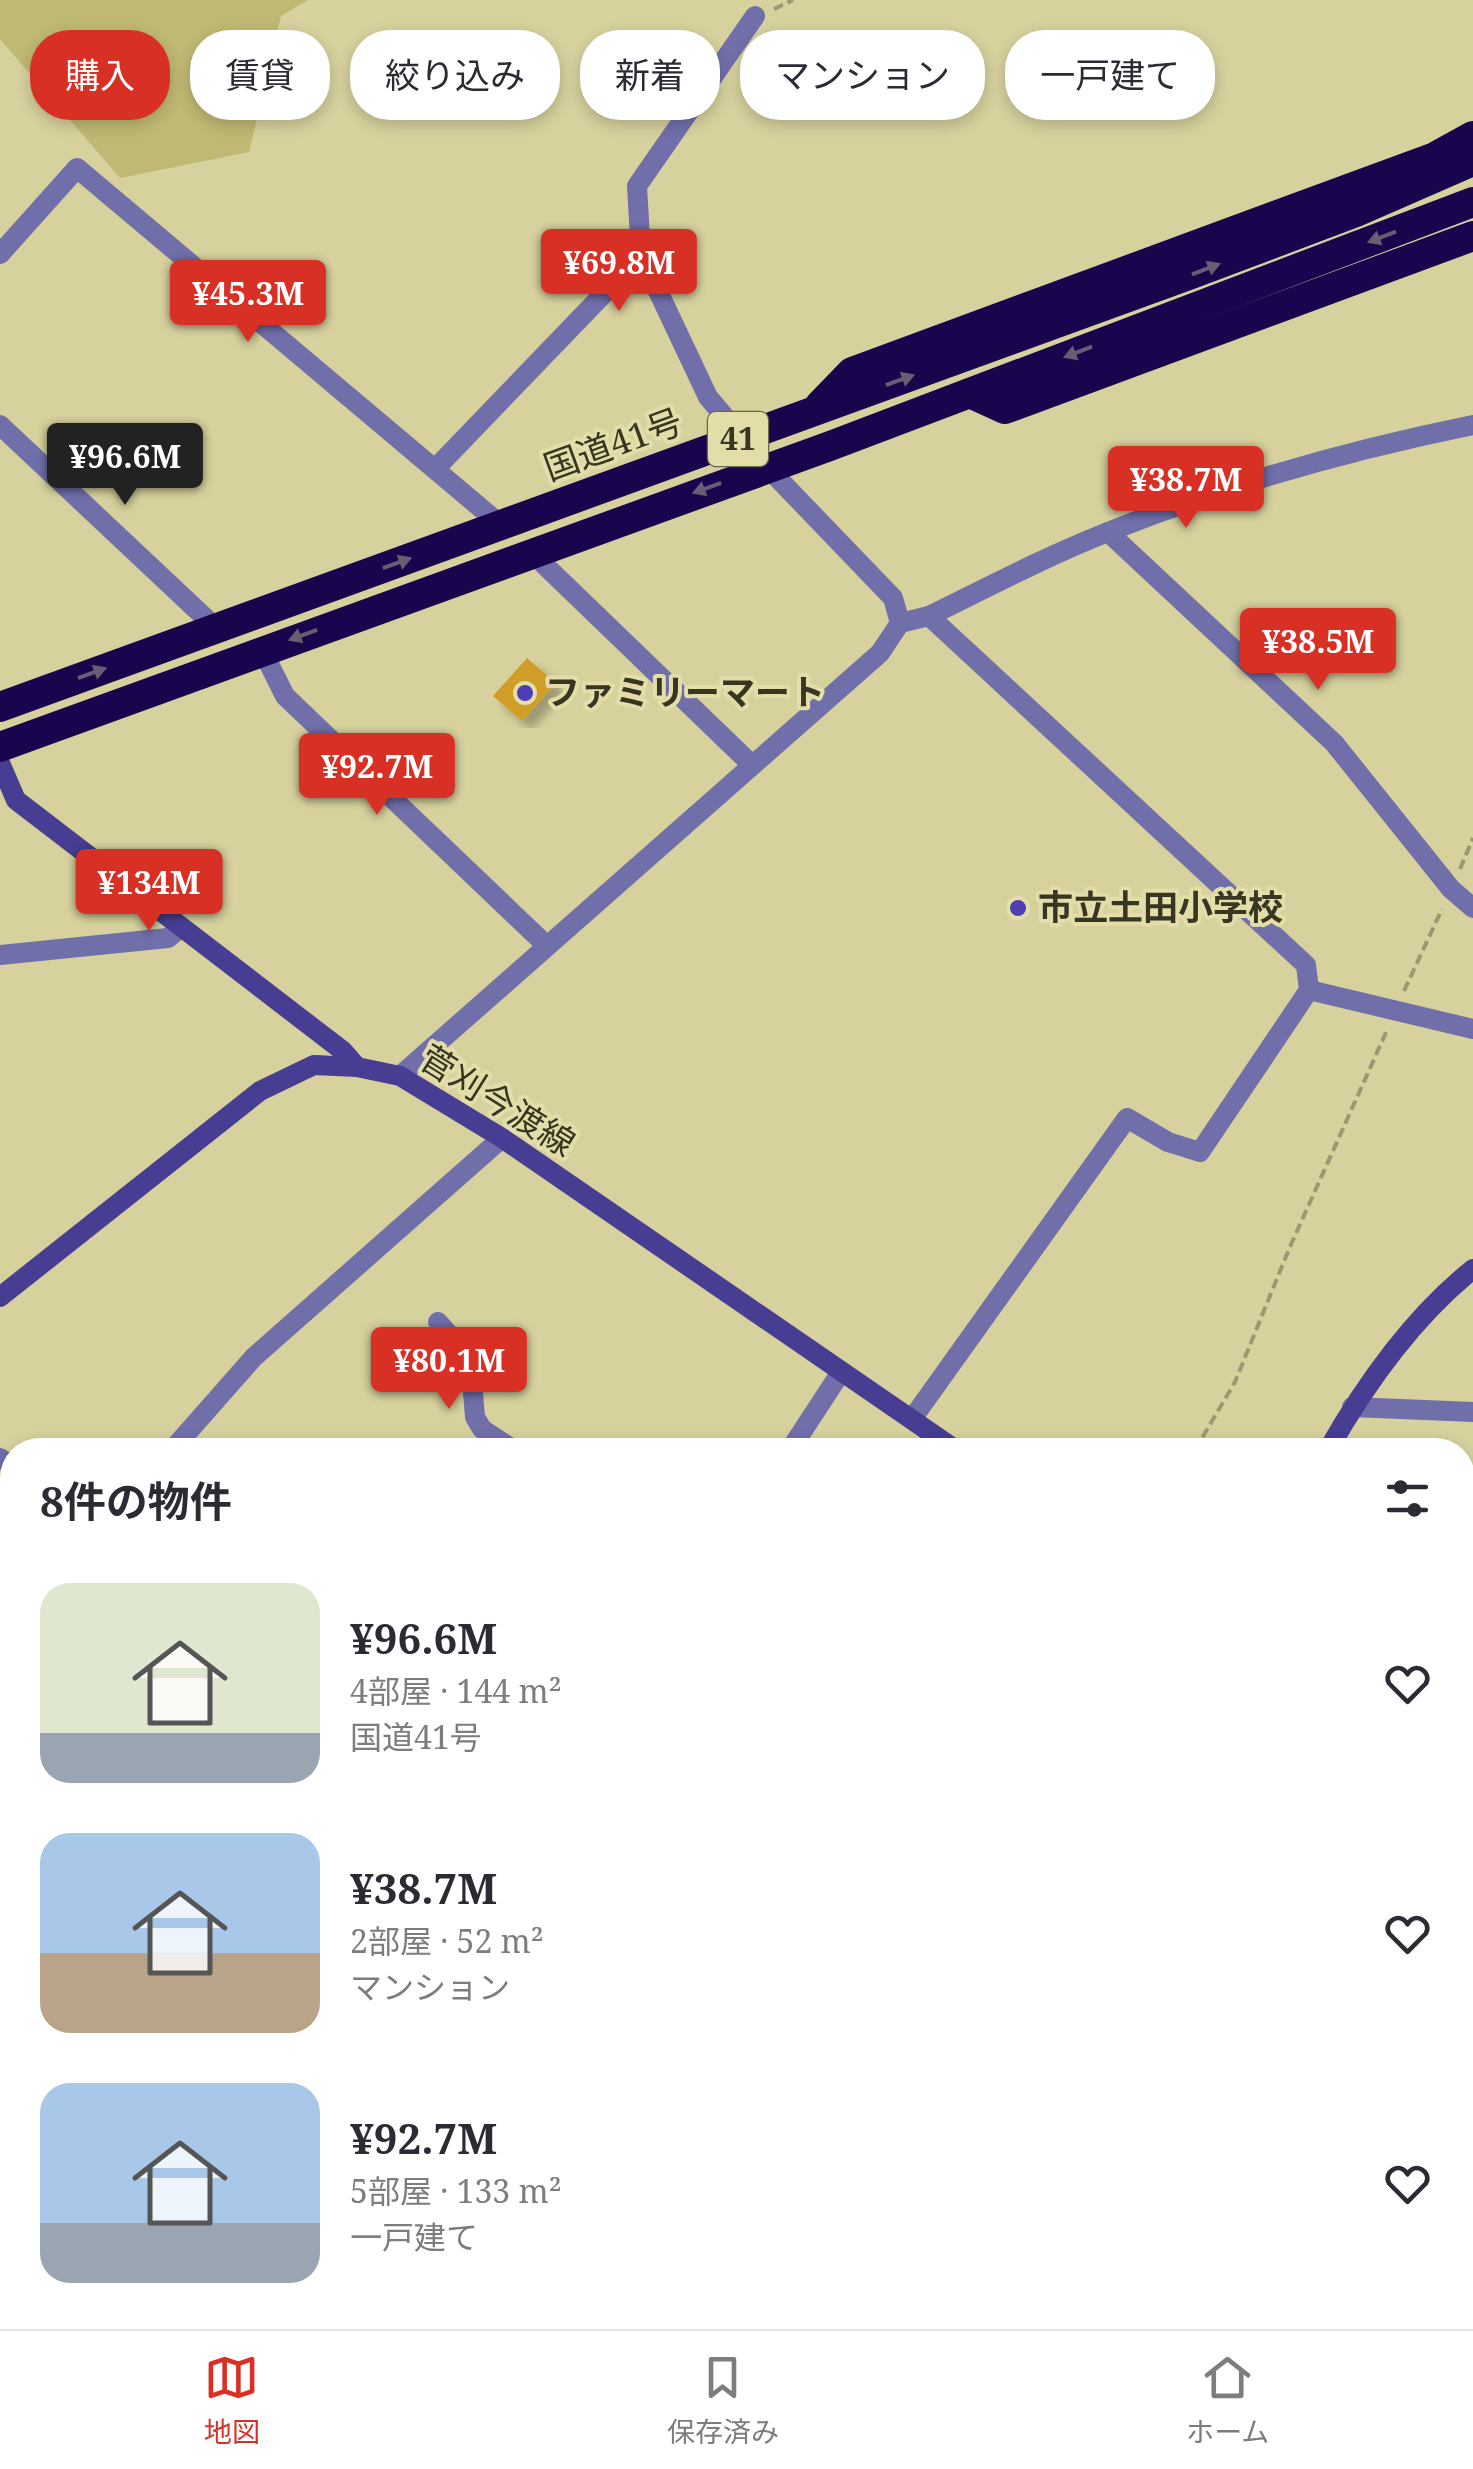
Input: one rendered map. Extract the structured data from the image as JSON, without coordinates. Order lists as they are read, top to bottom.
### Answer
{
  "streets": {
    "highway": ["41", "国道41号"],
    "main road": ["菅刈今渡線"]
  },
  "places": ["ファミリーマート", "市立土田小学校"],
  "page": {
    "chip": [
      "購入",
      "賃貸",
      "絞り込み",
      "新着",
      "マンション",
      "一戸建て"
    ],
    "price": [
      "¥69.8M",
      "¥45.3M",
      "¥96.6M",
      "¥38.7M",
      "¥38.5M",
      "¥92.7M",
      "¥134M",
      "¥80.1M"
    ],
    "heading": "8件の物件",
    "list": [
      {
        "name": "¥96.6M",
        "note": "4部屋 · 144 m² · 国道41号"
      },
      {
        "name": "¥38.7M",
        "note": "2部屋 · 52 m² · マンション"
      },
      {
        "name": "¥92.7M",
        "note": "5部屋 · 133 m² · 一戸建て"
      }
    ],
    "tabs": ["地図", "保存済み", "ホーム"]
  }
}
